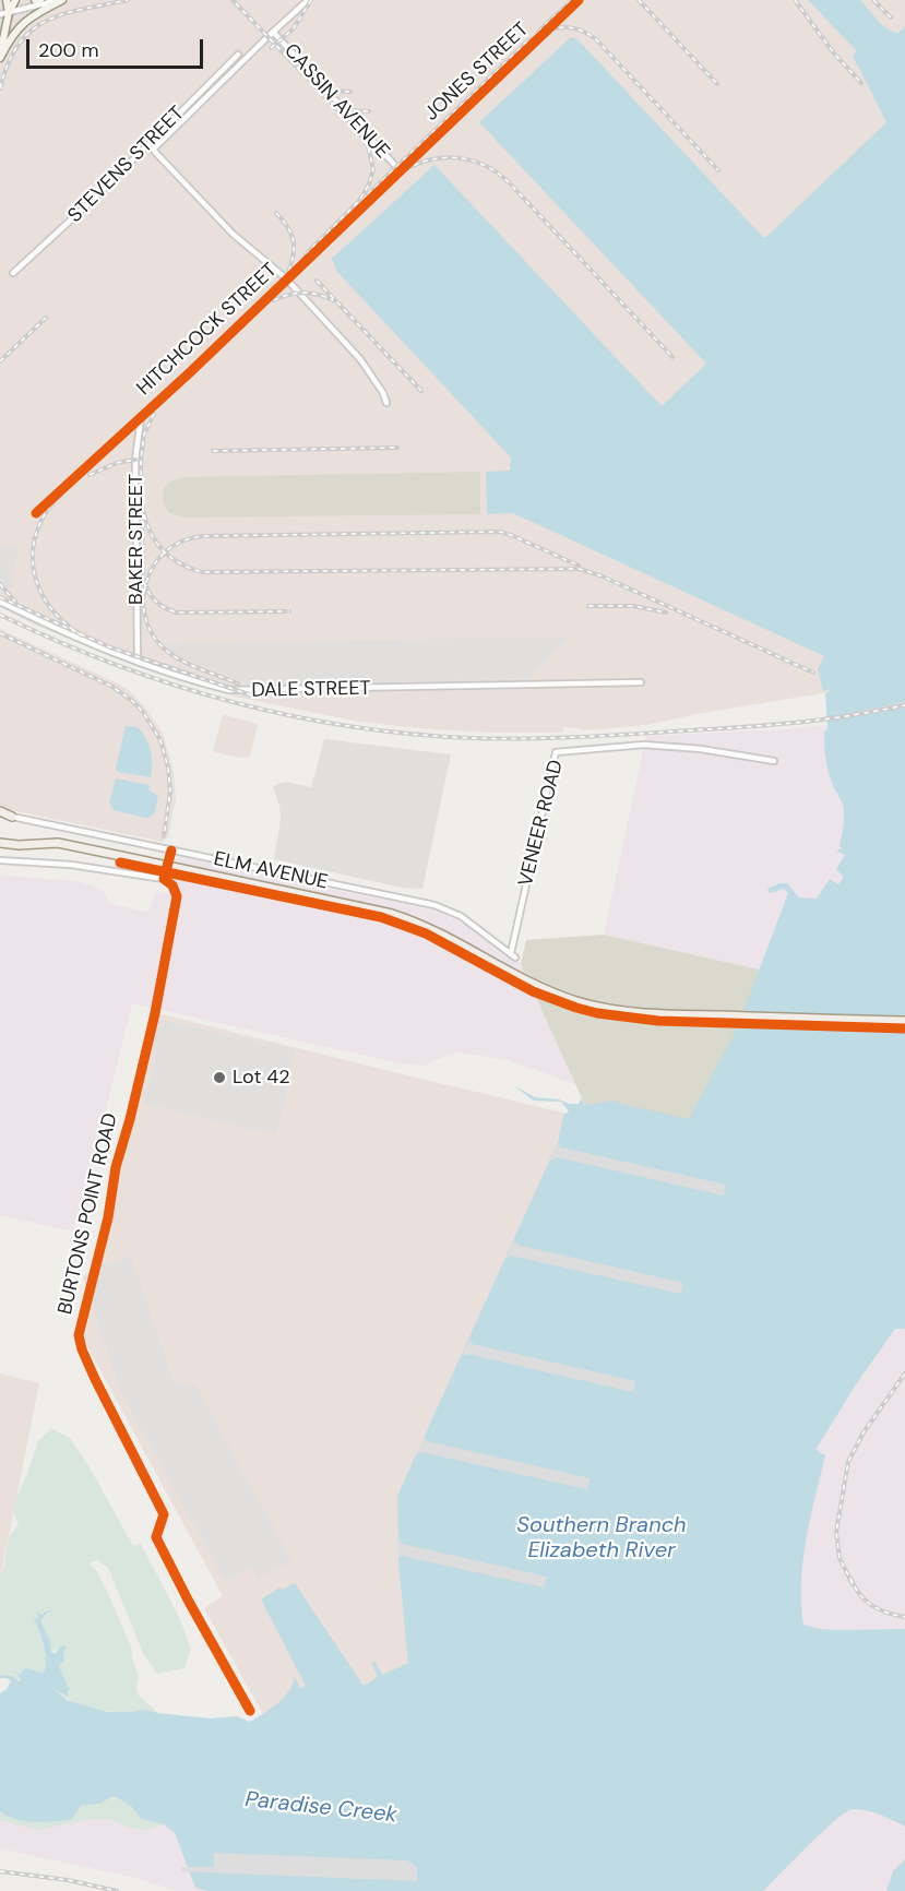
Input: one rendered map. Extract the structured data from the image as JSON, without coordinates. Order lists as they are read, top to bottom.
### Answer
{
  "streets": {
    "street": [
      "JONES STREET",
      "CASSIN AVENUE",
      "STEVENS STREET",
      "HITCHCOCK STREET",
      "BAKER STREET",
      "DALE STREET",
      "VENEER ROAD",
      "ELM AVENUE",
      "BURTONS POINT ROAD"
    ]
  },
  "crossings": [
    ["JONES STREET", "CASSIN AVENUE"],
    ["JONES STREET", "HITCHCOCK STREET"],
    ["CASSIN AVENUE", "STEVENS STREET"],
    ["CASSIN AVENUE", "HITCHCOCK STREET"],
    ["STEVENS STREET", "HITCHCOCK STREET"],
    ["HITCHCOCK STREET", "BAKER STREET"],
    ["BAKER STREET", "DALE STREET"],
    ["VENEER ROAD", "ELM AVENUE"]
  ],
  "water": ["Southern Branch Elizabeth River", "Paradise Creek"],
  "places": ["Lot 42"],
  "scale_bar": "200 m"
}
